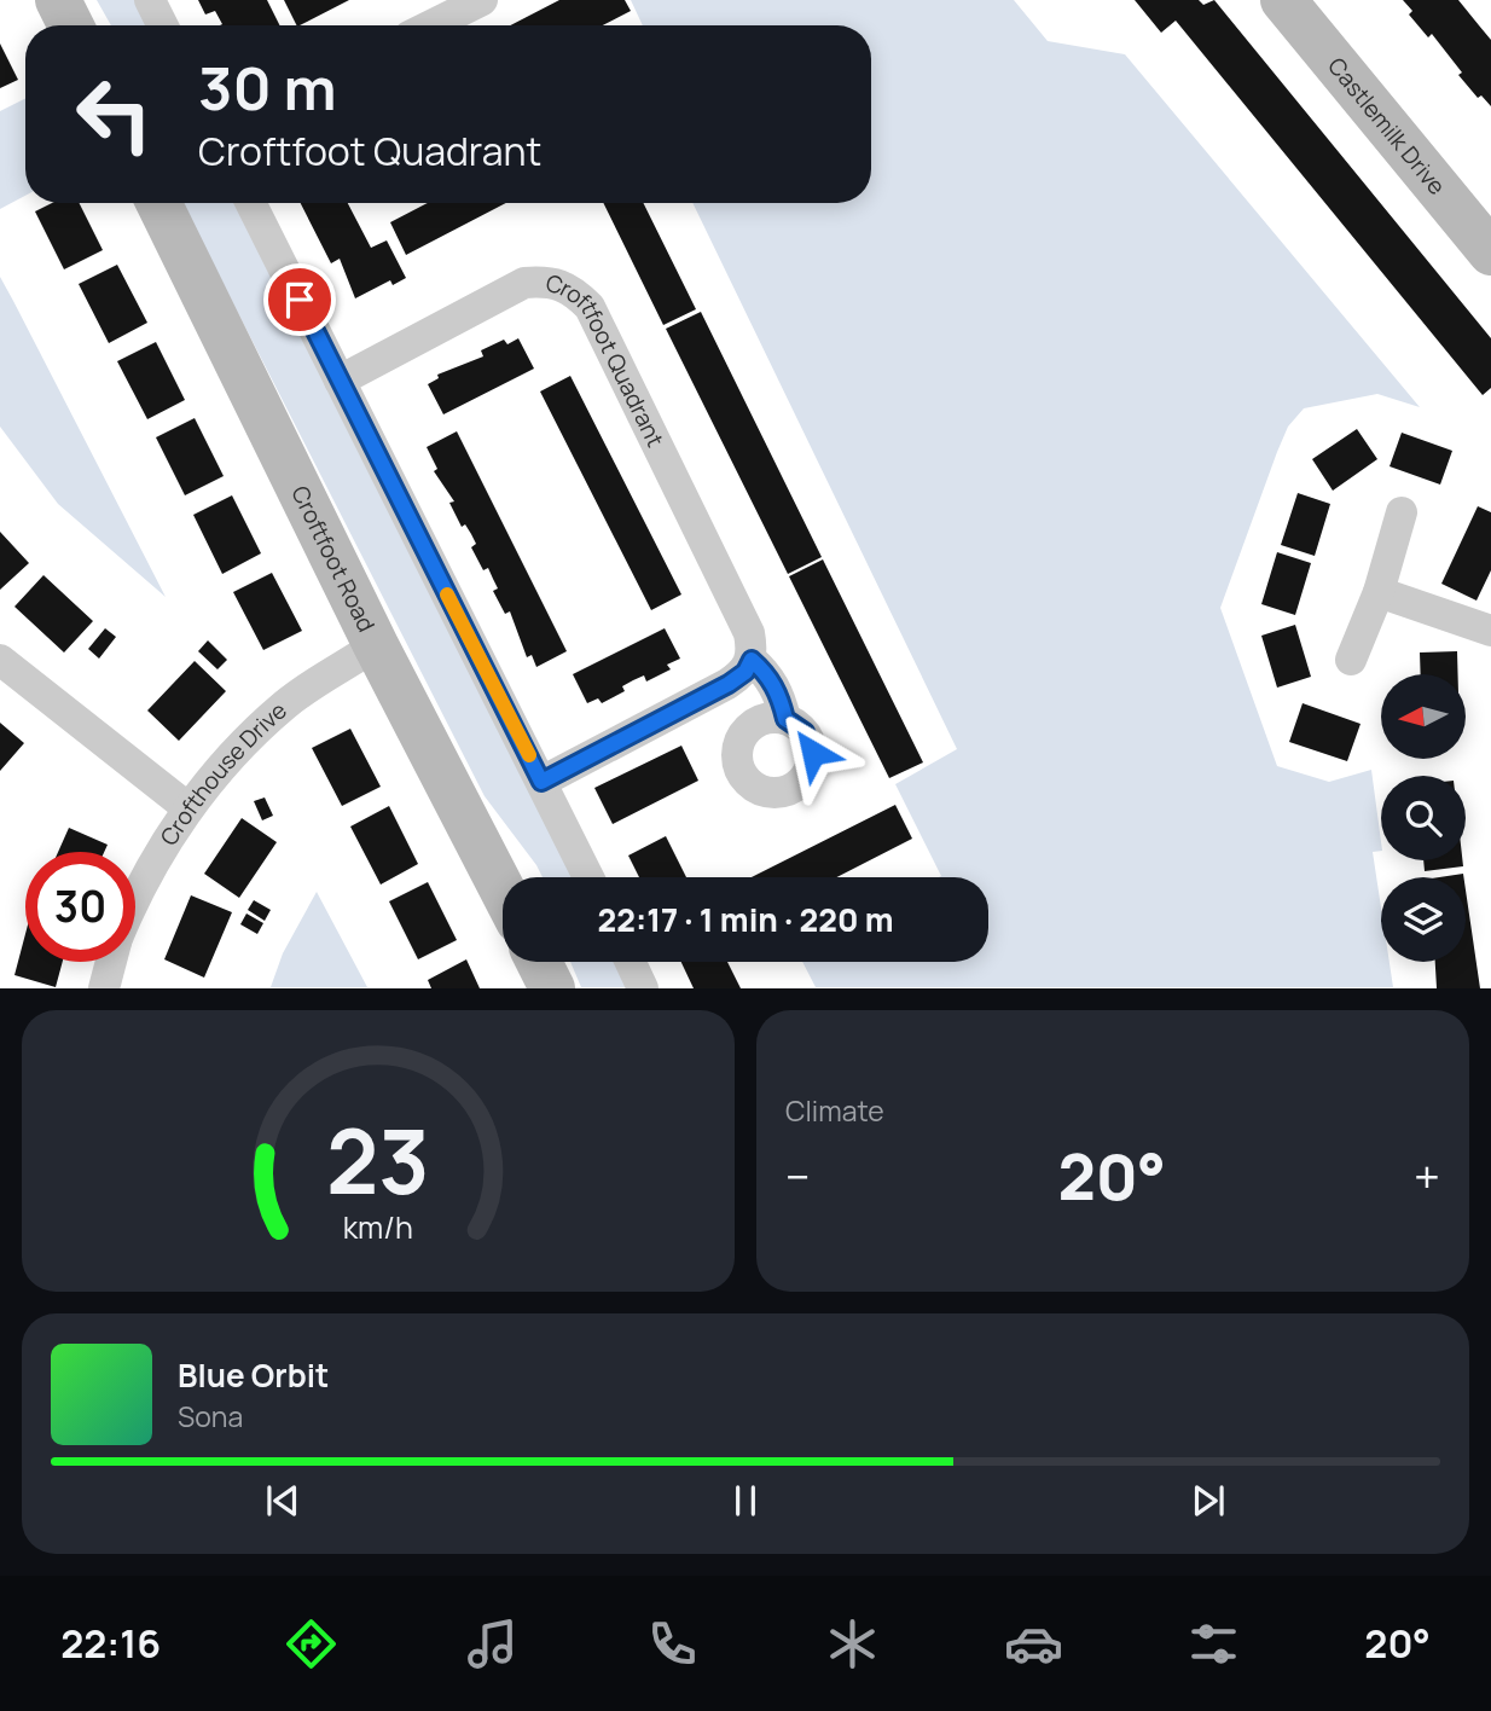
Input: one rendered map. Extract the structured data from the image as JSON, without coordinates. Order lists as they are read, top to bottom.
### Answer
{
  "streets": {
    "street": [
      "Castlemilk Drive",
      "Croftfoot Quadrant",
      "Croftfoot Road",
      "Crofthouse Drive"
    ]
  },
  "crossings": [
    ["Croftfoot Road", "Crofthouse Drive"]
  ],
  "north": "left",
  "page": {
    "turn": ["30 m", "Croftfoot Quadrant"],
    "limit": "30",
    "trip": "22:17 · 1 min · 220 m",
    "tile": "Climate",
    "heat": ["−", "20°", "+"],
    "song": ["Blue Orbit", "Sona"],
    "tabs": ["22:16", "20°"],
    "gauge": ["23", "km/h"]
  }
}
